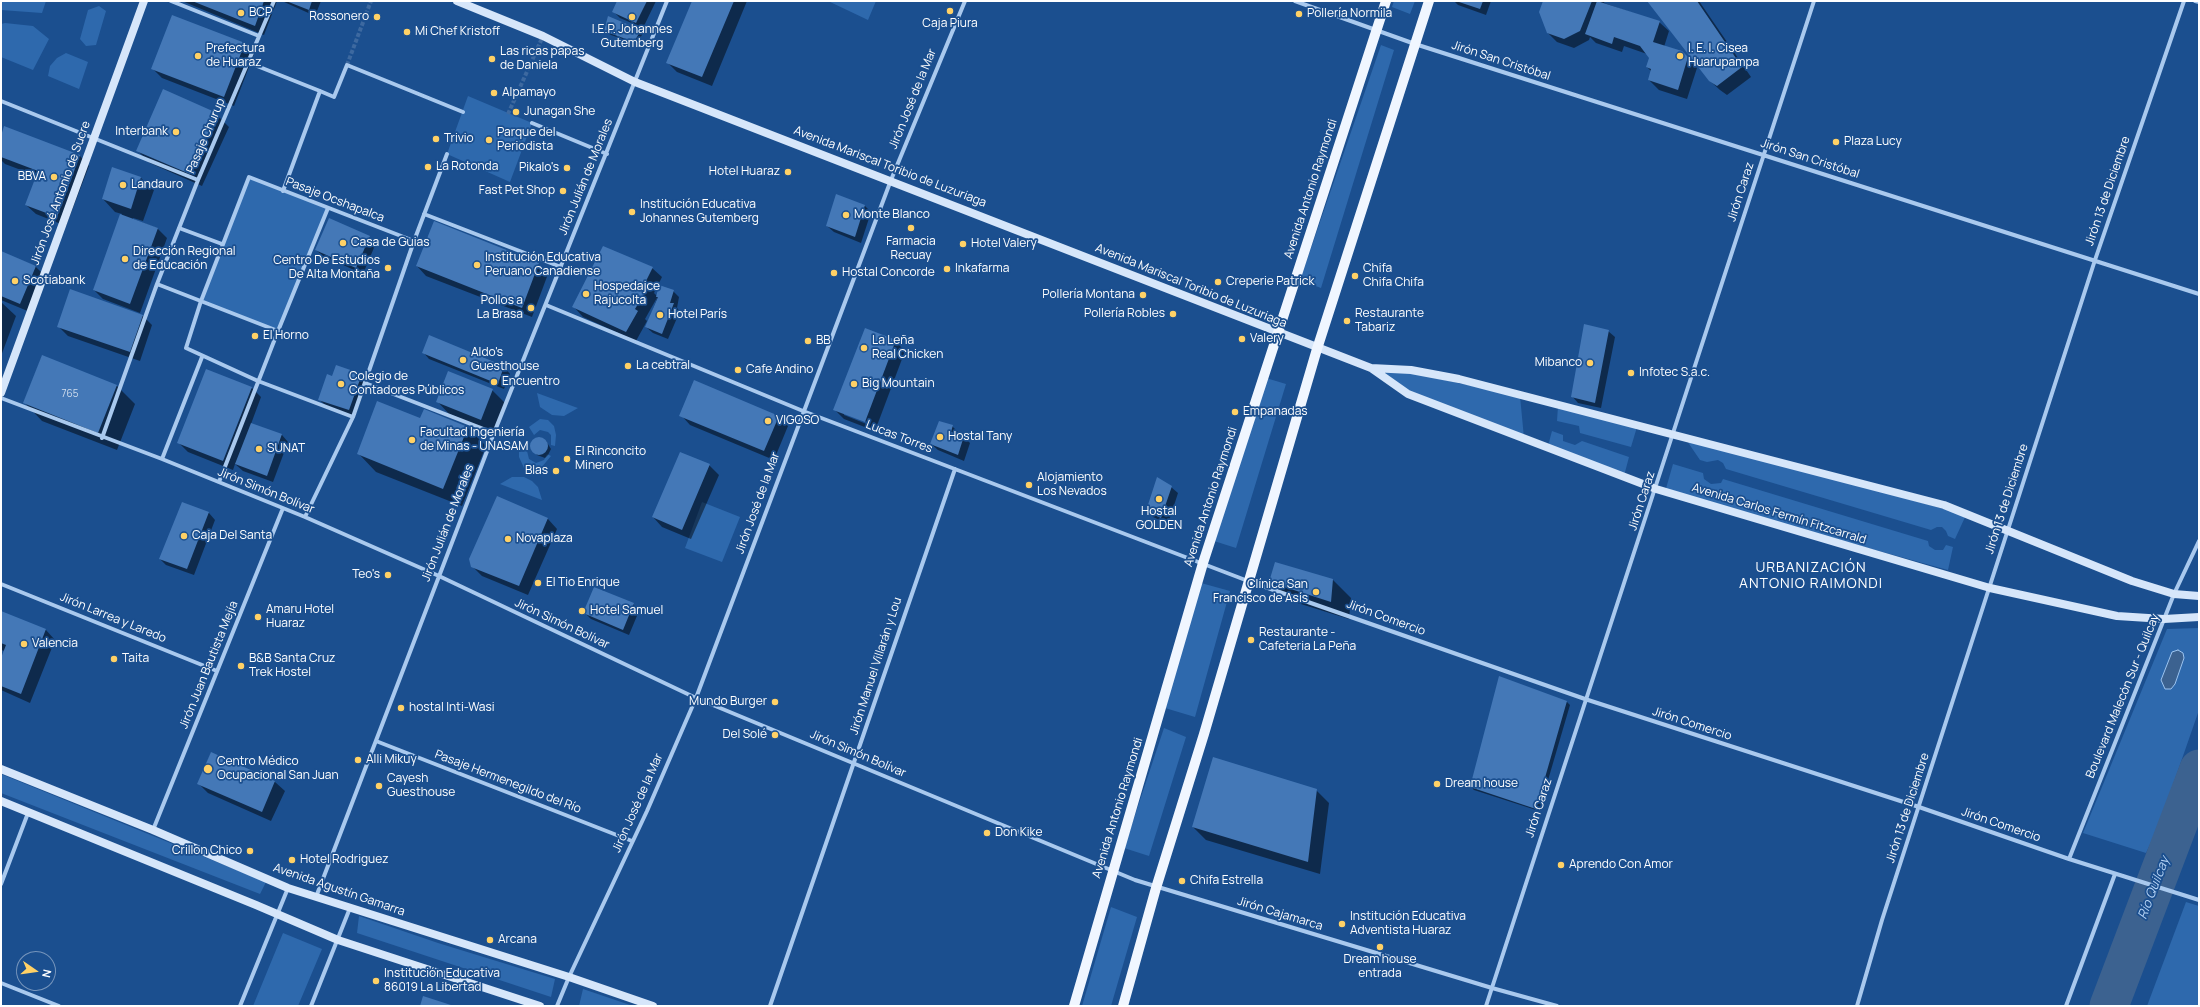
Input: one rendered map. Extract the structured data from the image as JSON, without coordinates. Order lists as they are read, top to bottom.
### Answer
{
  "streets": {
    "main road": [
      "Avenida Mariscal Toribio de Luzuriaga",
      "Avenida Antonio Raymondi",
      "Jirón José Antonio de Sucre",
      "Avenida Carlos Fermín Fitzcarrald",
      "Avenida Agustín Gamarra"
    ],
    "street": [
      "Jirón San Cristóbal",
      "Jirón José de la Mar",
      "Pasaje Churup",
      "Jirón Julián de Morales",
      "Jirón 13 de Diciembre",
      "Jirón Caraz",
      "Pasaje Ocshapalca",
      "Lucas Torres",
      "Jirón Simón Bolívar",
      "Jirón Larrea y Laredo",
      "Jirón Comercio",
      "Jirón Juan Bautista Mejía",
      "Jirón Manuel Villarán y Lou",
      "Boulevard Malecón Sur - Quilcay",
      "Pasaje Hermenegildo del Río",
      "Jirón Cajamarca"
    ]
  },
  "crossings": [
    ["Jirón San Cristóbal", "Avenida Antonio Raymondi"],
    ["Jirón San Cristóbal", "Jirón 13 de Diciembre"],
    ["Jirón San Cristóbal", "Jirón Caraz"],
    ["Jirón José de la Mar", "Avenida Mariscal Toribio de Luzuriaga"],
    ["Jirón José de la Mar", "Lucas Torres"],
    ["Jirón José de la Mar", "Jirón Simón Bolívar"],
    ["Jirón José de la Mar", "Pasaje Hermenegildo del Río"],
    ["Jirón José de la Mar", "Avenida Agustín Gamarra"],
    ["Pasaje Churup", "Jirón Simón Bolívar"],
    ["Avenida Mariscal Toribio de Luzuriaga", "Jirón Julián de Morales"],
    ["Avenida Mariscal Toribio de Luzuriaga", "Avenida Antonio Raymondi"],
    ["Avenida Mariscal Toribio de Luzuriaga", "Avenida Carlos Fermín Fitzcarrald"],
    ["Jirón Julián de Morales", "Lucas Torres"],
    ["Jirón Julián de Morales", "Jirón Simón Bolívar"],
    ["Jirón Julián de Morales", "Pasaje Hermenegildo del Río"],
    ["Jirón Julián de Morales", "Avenida Agustín Gamarra"],
    ["Avenida Antonio Raymondi", "Lucas Torres"],
    ["Avenida Antonio Raymondi", "Jirón Simón Bolívar"],
    ["Avenida Antonio Raymondi", "Jirón Cajamarca"],
    ["Jirón 13 de Diciembre", "Avenida Carlos Fermín Fitzcarrald"],
    ["Jirón 13 de Diciembre", "Jirón Comercio"],
    ["Jirón Caraz", "Avenida Carlos Fermín Fitzcarrald"],
    ["Jirón Caraz", "Jirón Comercio"],
    ["Jirón Caraz", "Jirón Cajamarca"],
    ["Lucas Torres", "Jirón Comercio"],
    ["Lucas Torres", "Jirón Manuel Villarán y Lou"],
    ["Jirón Simón Bolívar", "Jirón Juan Bautista Mejía"],
    ["Jirón Simón Bolívar", "Jirón Manuel Villarán y Lou"],
    ["Jirón Simón Bolívar", "Jirón Cajamarca"],
    ["Avenida Carlos Fermín Fitzcarrald", "Boulevard Malecón Sur - Quilcay"],
    ["Jirón Larrea y Laredo", "Jirón Juan Bautista Mejía"],
    ["Jirón Comercio", "Boulevard Malecón Sur - Quilcay"],
    ["Jirón Juan Bautista Mejía", "Avenida Agustín Gamarra"]
  ],
  "districts": ["URBANIZACIÓN ANTONIO RAIMONDI"],
  "water": ["Río Quilcay"],
  "places": [
    "Caja Piura",
    "BCP",
    "Pollería Normila",
    "Rossonero",
    "I.E.P. Johannes Gutemberg",
    "Mi Chef Kristoff",
    "Prefectura de Huaraz",
    "I. E. I. Cisea Huarupampa",
    "Las ricas papas de Daniela",
    "Alpamayo",
    "Junagan She",
    "Interbank",
    "Trivio",
    "Parque del Periodista",
    "Plaza Lucy",
    "La Rotonda",
    "Pikalo's",
    "Hotel Huaraz",
    "BBVA",
    "Landauro",
    "Fast Pet Shop",
    "Institución Educativa Johannes Gutemberg",
    "Monte Blanco",
    "Farmacia Recuay",
    "Casa de Guias",
    "Hotel Valery",
    "Dirección Regional de Educación",
    "Institución Educativa Peruano Canadiense",
    "Centro De Estudios De Alta Montaña",
    "Inkafarma",
    "Hostal Concorde",
    "Chifa Chifa Chifa",
    "Scotiabank",
    "Creperie Patrick",
    "Hospedajce Rajucolta",
    "Pollería Montana",
    "Pollos a La Brasa",
    "Pollería Robles",
    "Hotel París",
    "Restaurante Tabariz",
    "El Horno",
    "Valery",
    "BB",
    "La Leña Real Chicken",
    "Aldo's Guesthouse",
    "Mibanco",
    "La cebtral",
    "Cafe Andino",
    "Infotec S.a.c.",
    "Encuentro",
    "Colegio de Contadores Públicos",
    "Big Mountain",
    "Empanadas",
    "VIGOSO",
    "Hostal Tany",
    "Facultad Ingeniería de Minas - UNASAM",
    "SUNAT",
    "El Rinconcito Minero",
    "Blas",
    "Alojamiento Los Nevados",
    "Hostal GOLDEN",
    "Caja Del Santa",
    "Novaplaza",
    "Teo's",
    "El Tio Enrique",
    "Clínica San Francisco de Asís",
    "Hotel Samuel",
    "Amaru Hotel Huaraz",
    "Restaurante - Cafeteria La Peña",
    "Valencia",
    "Taita",
    "B&B Santa Cruz Trek Hostel",
    "Mundo Burger",
    "hostal Inti-Wasi",
    "Del Solé",
    "Alli Mikuy",
    "Centro Médico Ocupacional San Juan",
    "Dream house",
    "Cayesh Guesthouse",
    "Don Kike",
    "Crillon Chico",
    "Hotel Rodriguez",
    "Aprendo Con Amor",
    "Chifa Estrella",
    "Institución Educativa Adventista Huaraz",
    "Arcana",
    "Dream house entrada",
    "Institución Educativa 86019 La Libertad"
  ],
  "house_numbers": ["765"],
  "north": "right"
}
